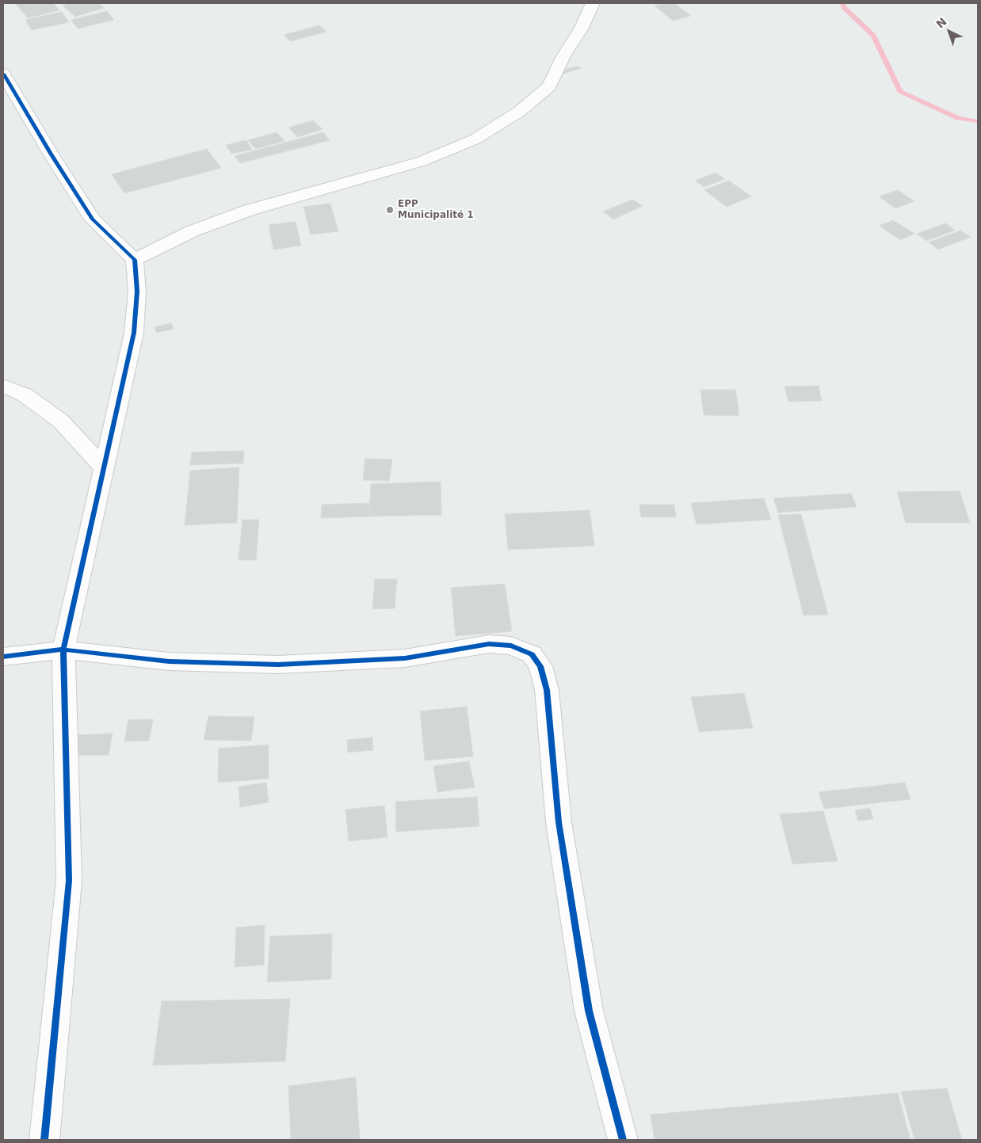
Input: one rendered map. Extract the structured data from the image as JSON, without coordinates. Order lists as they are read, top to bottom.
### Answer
{
  "places": ["EPP Municipalité 1"],
  "north": "top left"
}
